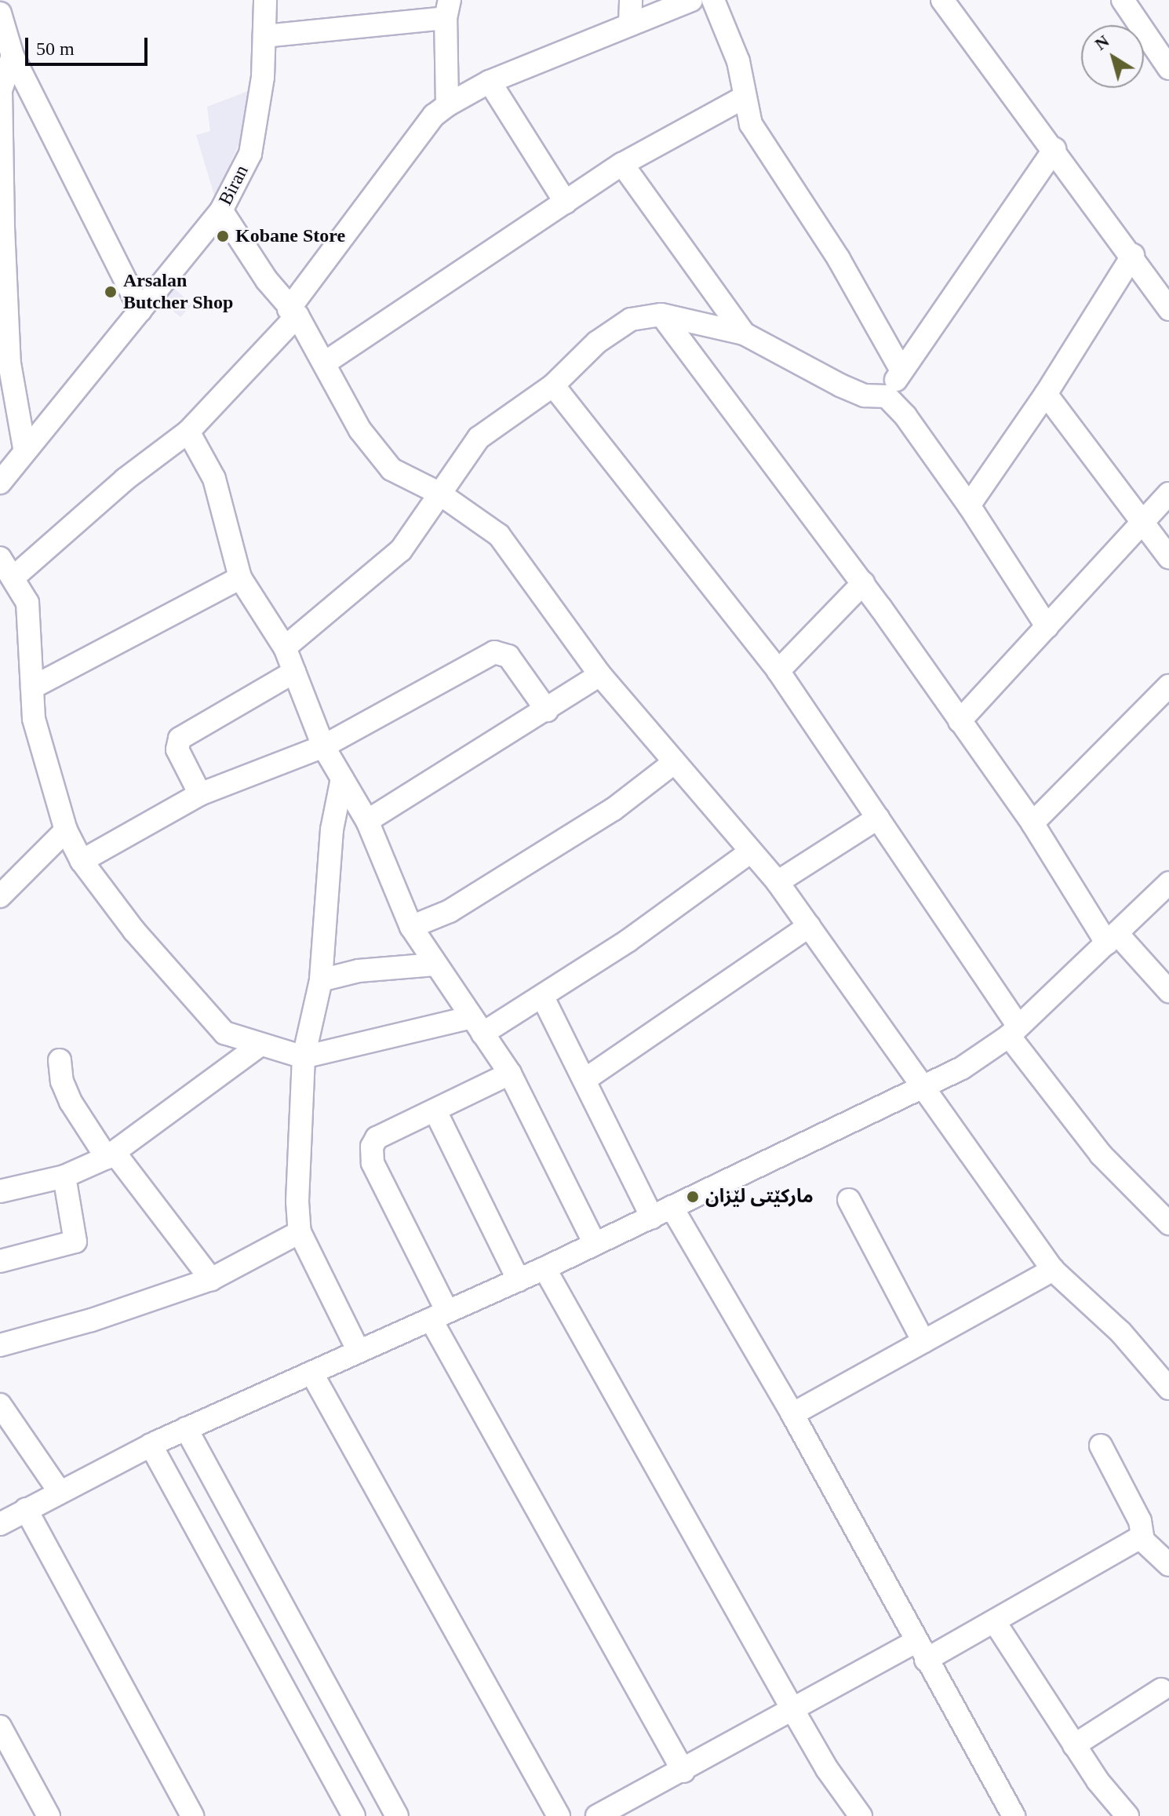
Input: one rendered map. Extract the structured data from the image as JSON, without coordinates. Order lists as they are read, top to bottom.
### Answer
{
  "streets": {
    "street": ["Biran"]
  },
  "places": ["Kobane Store", "Arsalan Butcher Shop", "مارکێتی لێزان"],
  "scale_bar": "50 m",
  "north": "top left"
}
